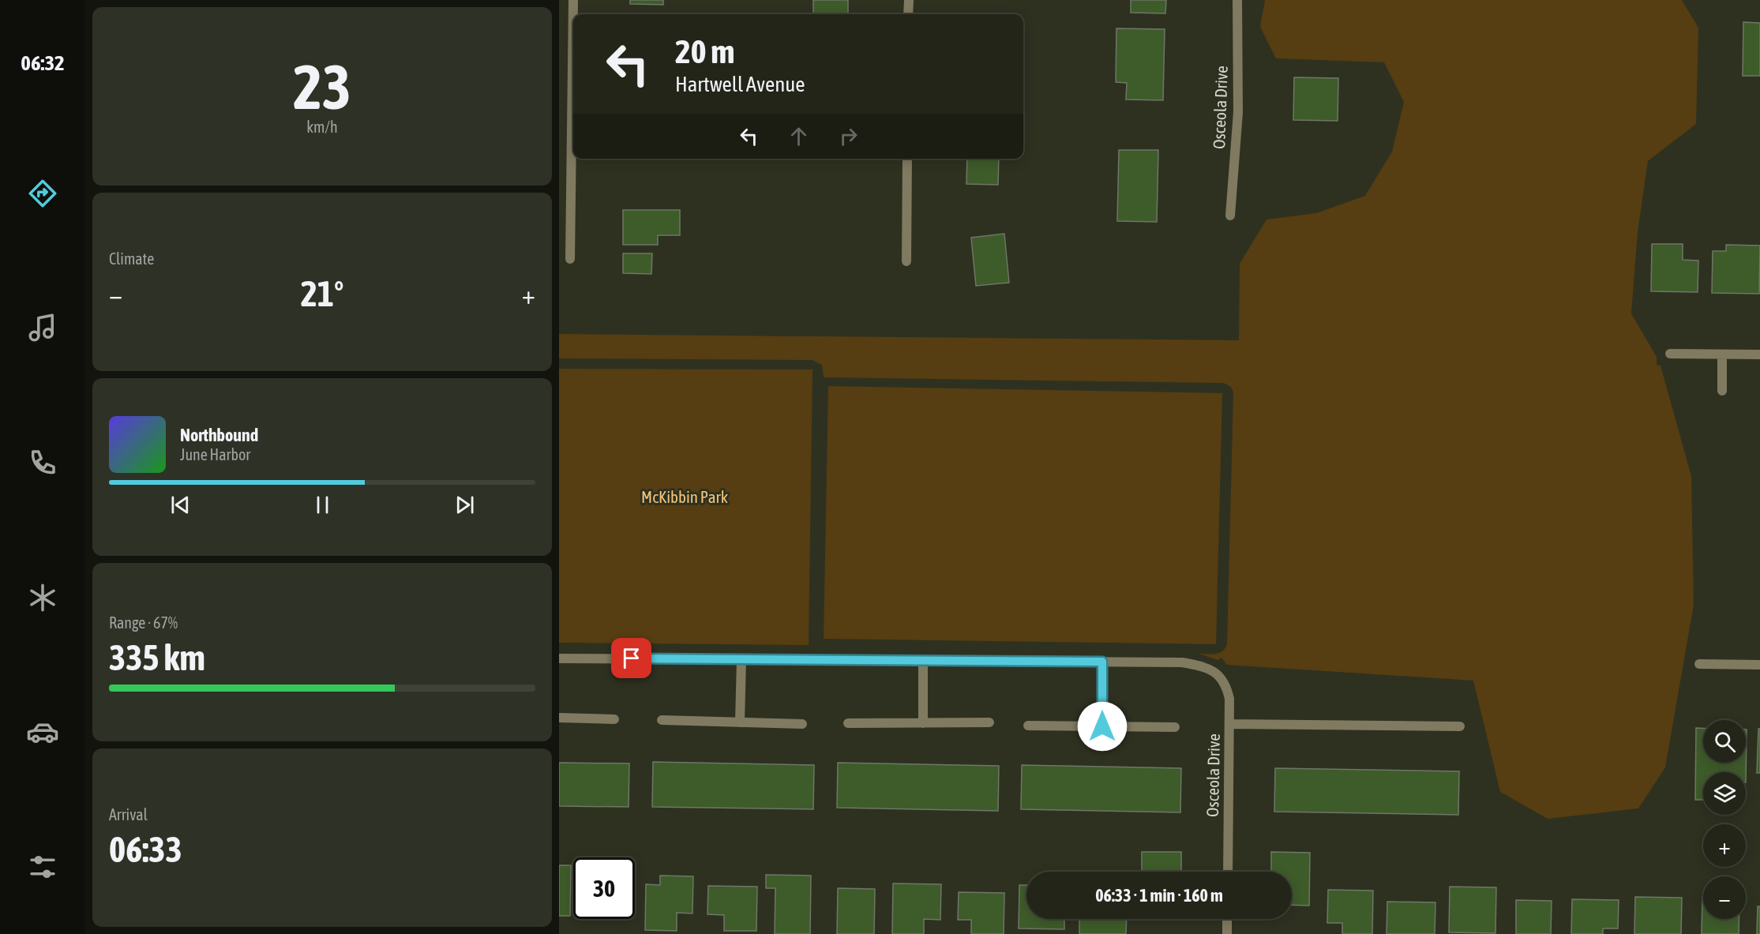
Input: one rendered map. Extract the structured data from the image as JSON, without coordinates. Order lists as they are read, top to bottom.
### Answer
{
  "streets": {
    "street": ["Osceola Drive"]
  },
  "parks": ["McKibbin Park"],
  "page": {
    "tabs": "06:32",
    "tile": [
      ["23", "km/h"],
      "Climate",
      ["Range · 67%", "335 km"],
      ["Arrival", "06:33"]
    ],
    "turn": ["20 m", "Hartwell Avenue"],
    "heat": ["−", "21°", "+"],
    "song": ["Northbound", "June Harbor"],
    "map_buttons": ["+", "−"],
    "limit": "30",
    "trip": "06:33 · 1 min · 160 m"
  }
}
